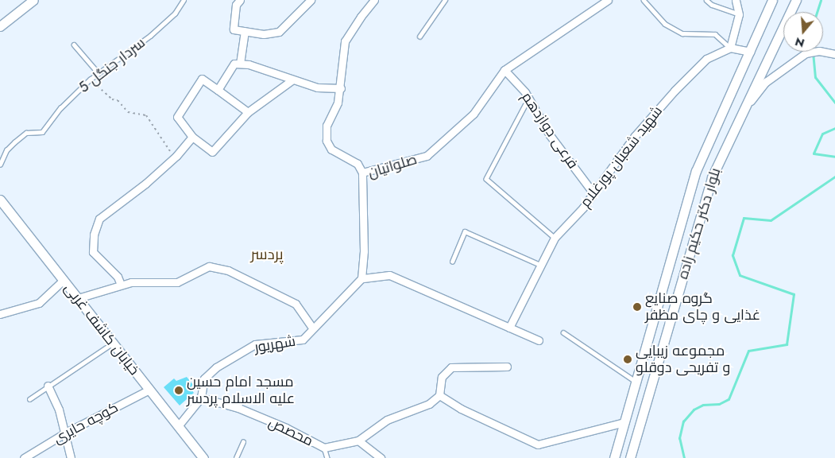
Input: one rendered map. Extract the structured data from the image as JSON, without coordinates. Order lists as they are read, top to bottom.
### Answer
{
  "streets": {
    "main road": ["بلوار دکتر حکیم زاده", "خیابان کاشف غربی"],
    "street": [
      "فرعی دوازدهم",
      "شهید شعبان پورغلام",
      "صلواتیان",
      "شهریور",
      "کوچه حایری",
      "محصص"
    ],
    "lane": ["سردار جنگل 5"]
  },
  "crossings": [
    ["فرعی دوازدهم", "شهید شعبان پورغلام"],
    ["فرعی دوازدهم", "صلواتیان"],
    ["صلواتیان", "شهریور"],
    ["خیابان کاشف غربی", "کوچه حایری"],
    ["شهریور", "محصص"]
  ],
  "districts": ["پردسر"],
  "places": ["گروه صنایع غذایی و چای مظفر", "مجموعه زیبایی و تفریحی دوقلو", "مسجد امام حسین علیه الاسلام پردسر"],
  "north": "bottom"
}
